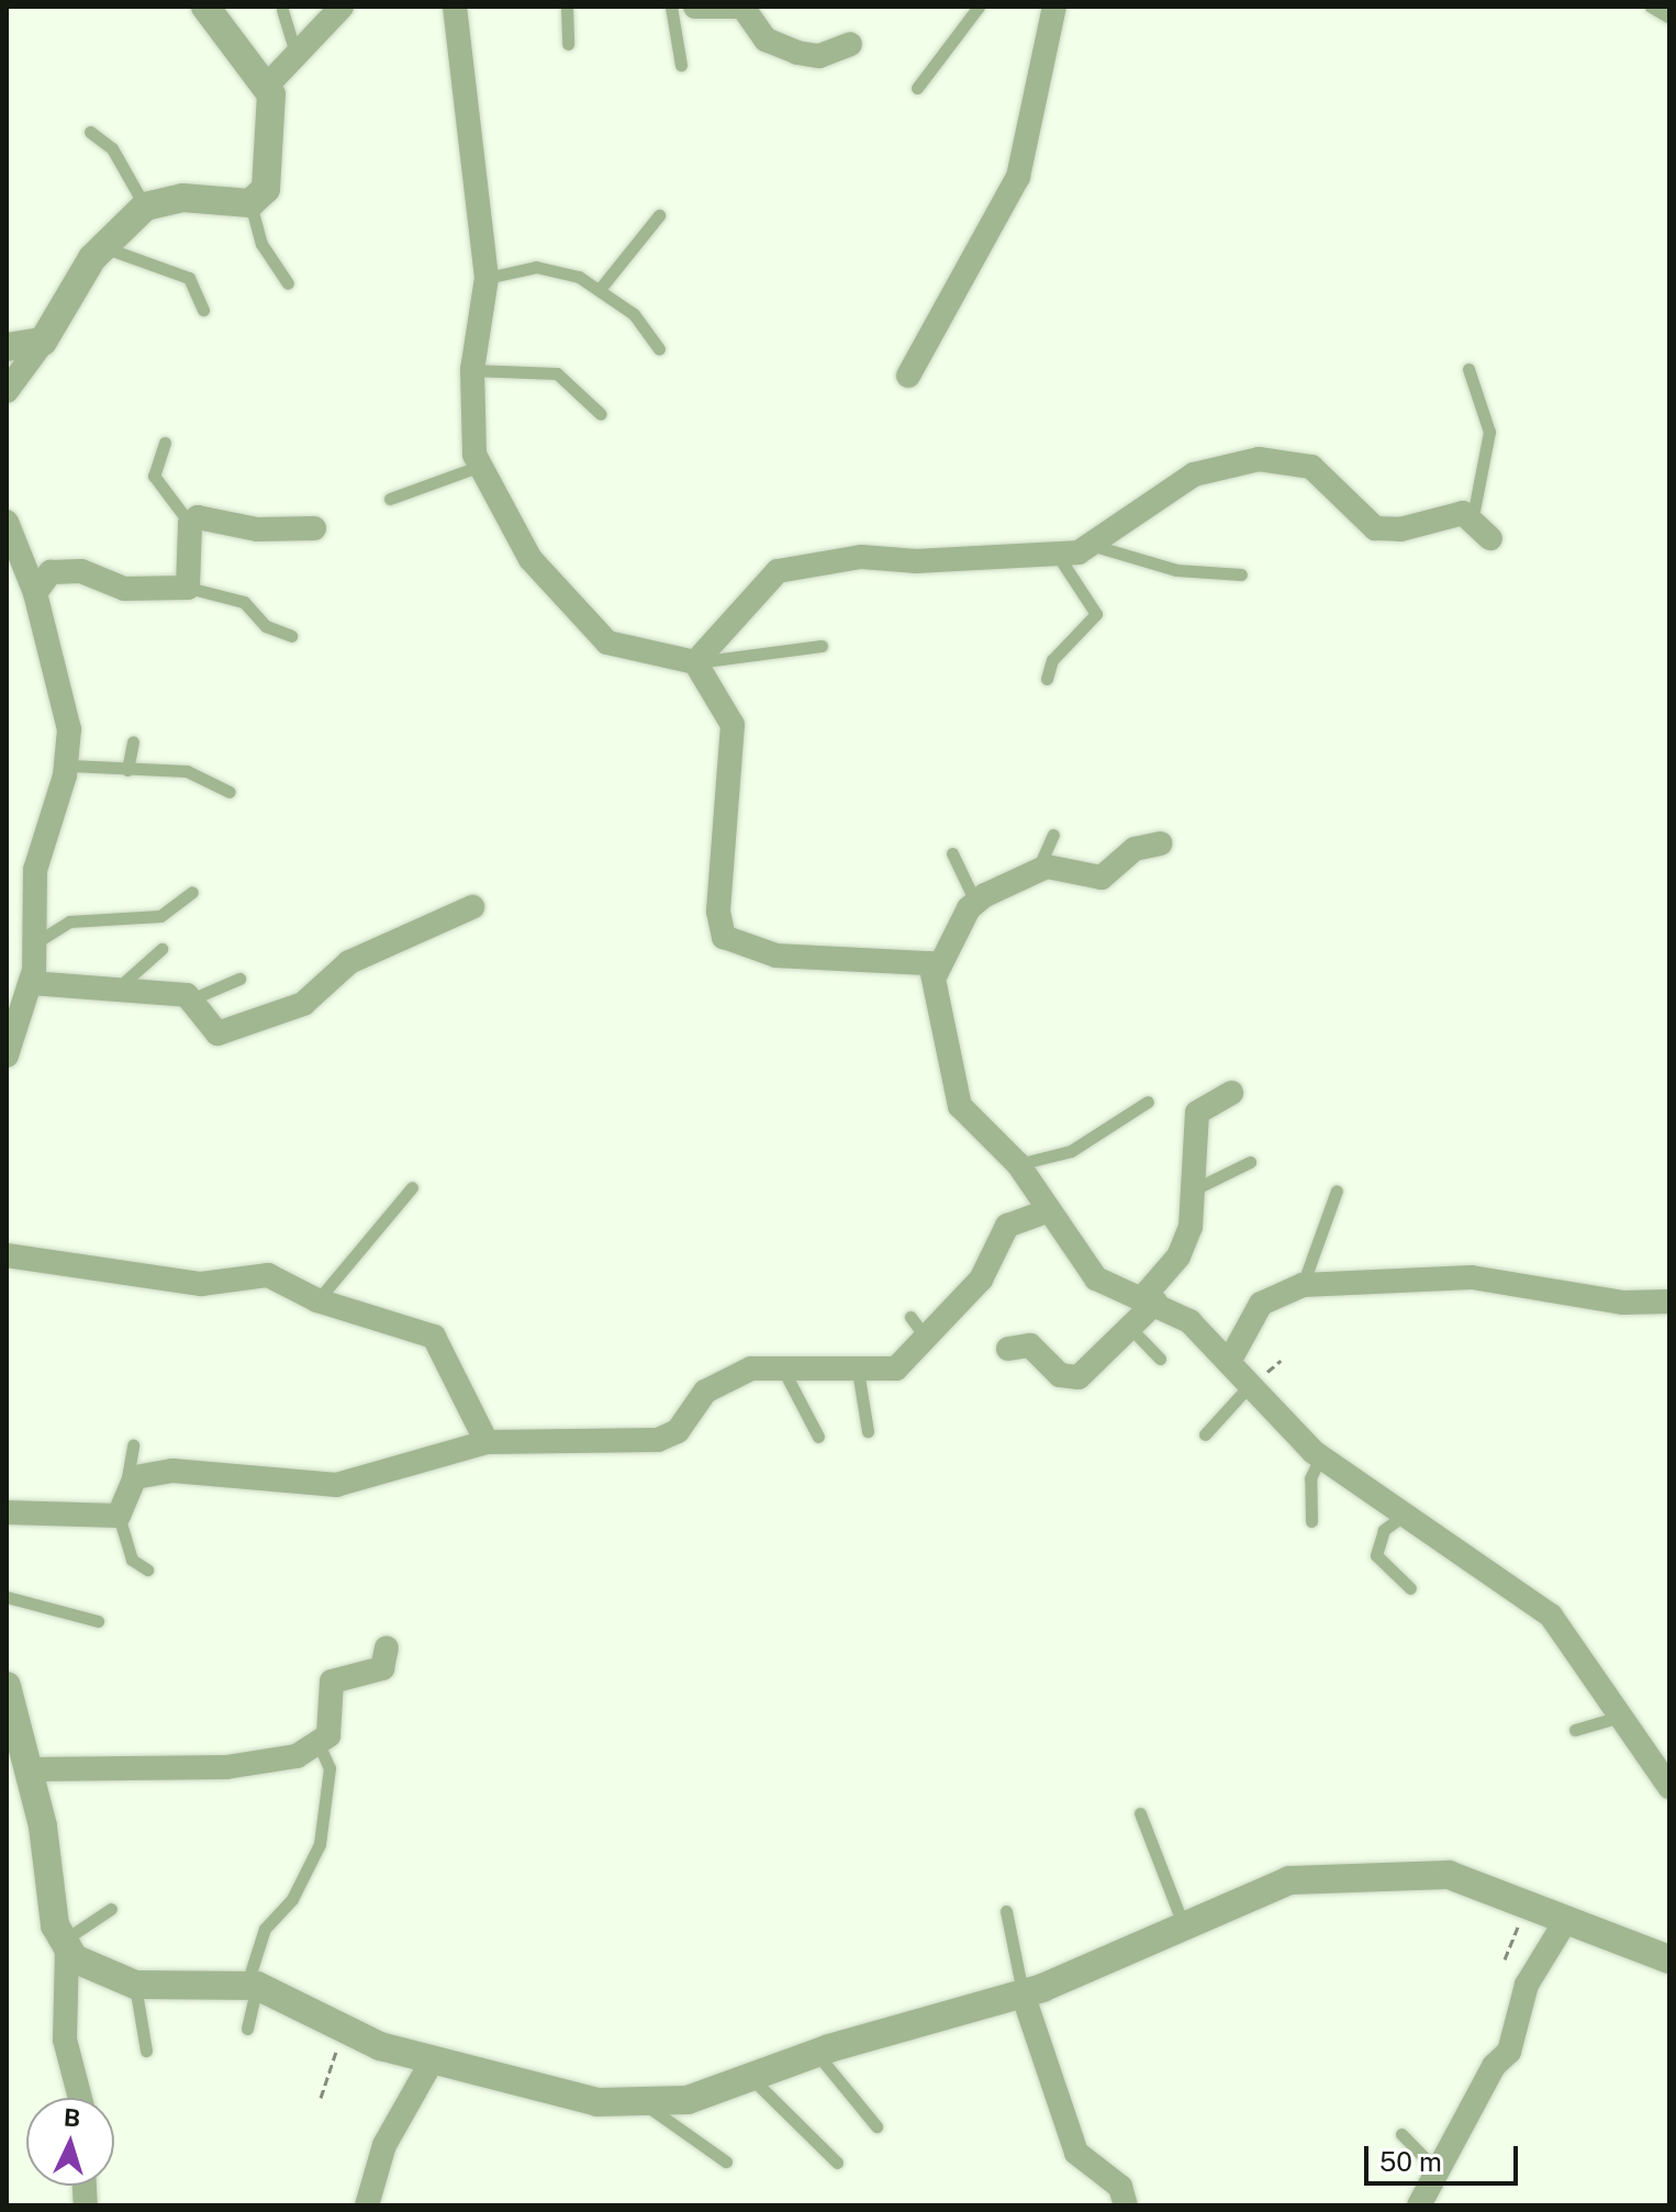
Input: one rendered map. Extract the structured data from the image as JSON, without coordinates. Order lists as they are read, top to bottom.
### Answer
{
  "scale_bar": "50 m",
  "north": "top"
}
